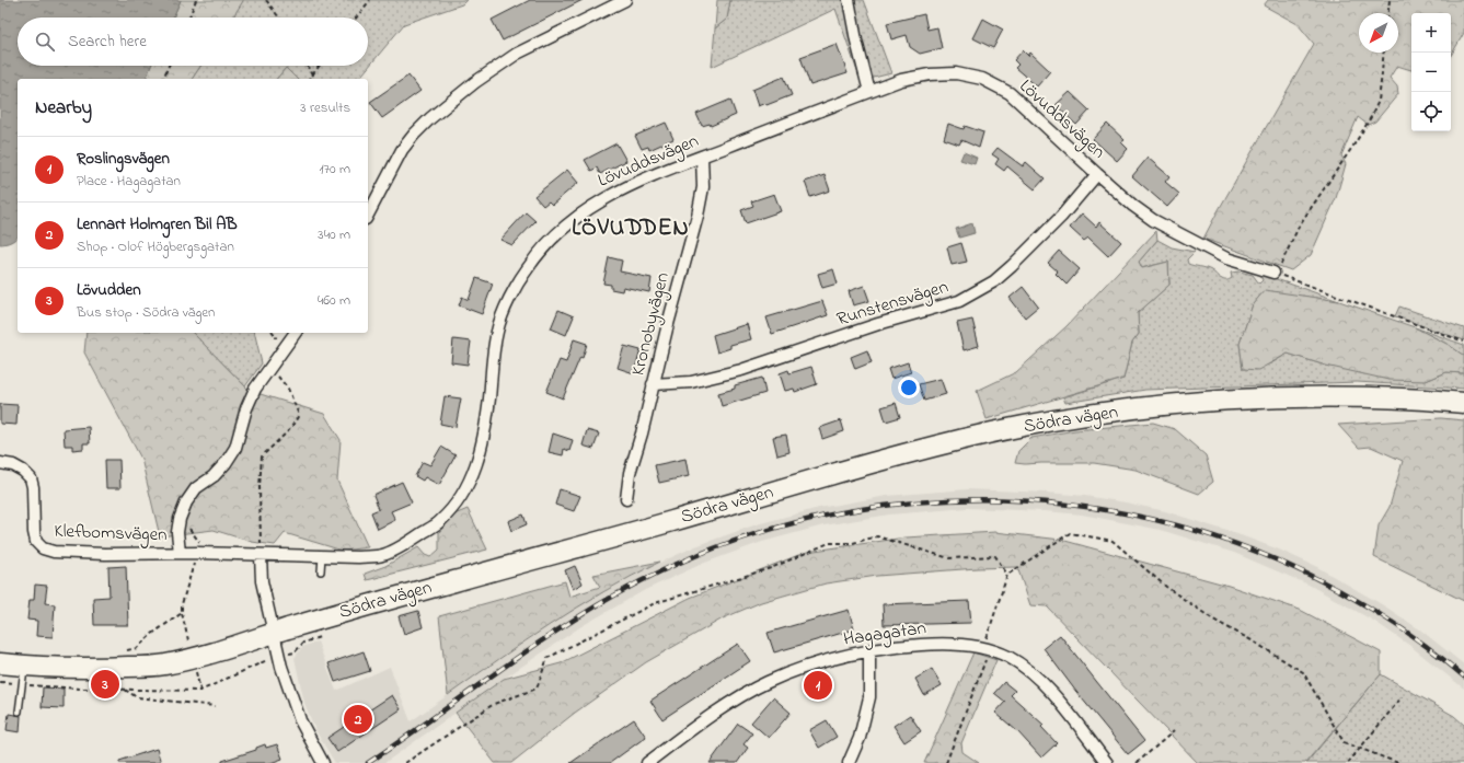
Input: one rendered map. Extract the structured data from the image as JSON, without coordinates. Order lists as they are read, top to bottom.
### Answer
{
  "streets": {
    "highway": ["Södra vägen"],
    "street": [
      "Lövuddsvägen",
      "Runstensvägen",
      "Kronobyvägen",
      "Klefbomsvägen",
      "Hagagatan"
    ]
  },
  "crossings": [
    ["Lövuddsvägen", "Runstensvägen"],
    ["Lövuddsvägen", "Kronobyvägen"],
    ["Lövuddsvägen", "Klefbomsvägen"],
    ["Runstensvägen", "Kronobyvägen"]
  ],
  "districts": ["LÖVUDDEN"],
  "north": "bottom left",
  "page": {
    "map_buttons": ["+", "−"],
    "search": "Search here",
    "heading": ["Nearby", "3 results"],
    "list": [
      {
        "mark": "1",
        "name": "Roslingsvägen",
        "note": "Place · Hagagatan",
        "value": "170 m"
      },
      {
        "mark": "2",
        "name": "Lennart Holmgren Bil AB",
        "note": "Shop · Olof Högbergsgatan",
        "value": "340 m"
      },
      {
        "mark": "3",
        "name": "Lövudden",
        "note": "Bus stop · Södra vägen",
        "value": "460 m"
      }
    ],
    "pins": ["3", "1", "2"]
  }
}
